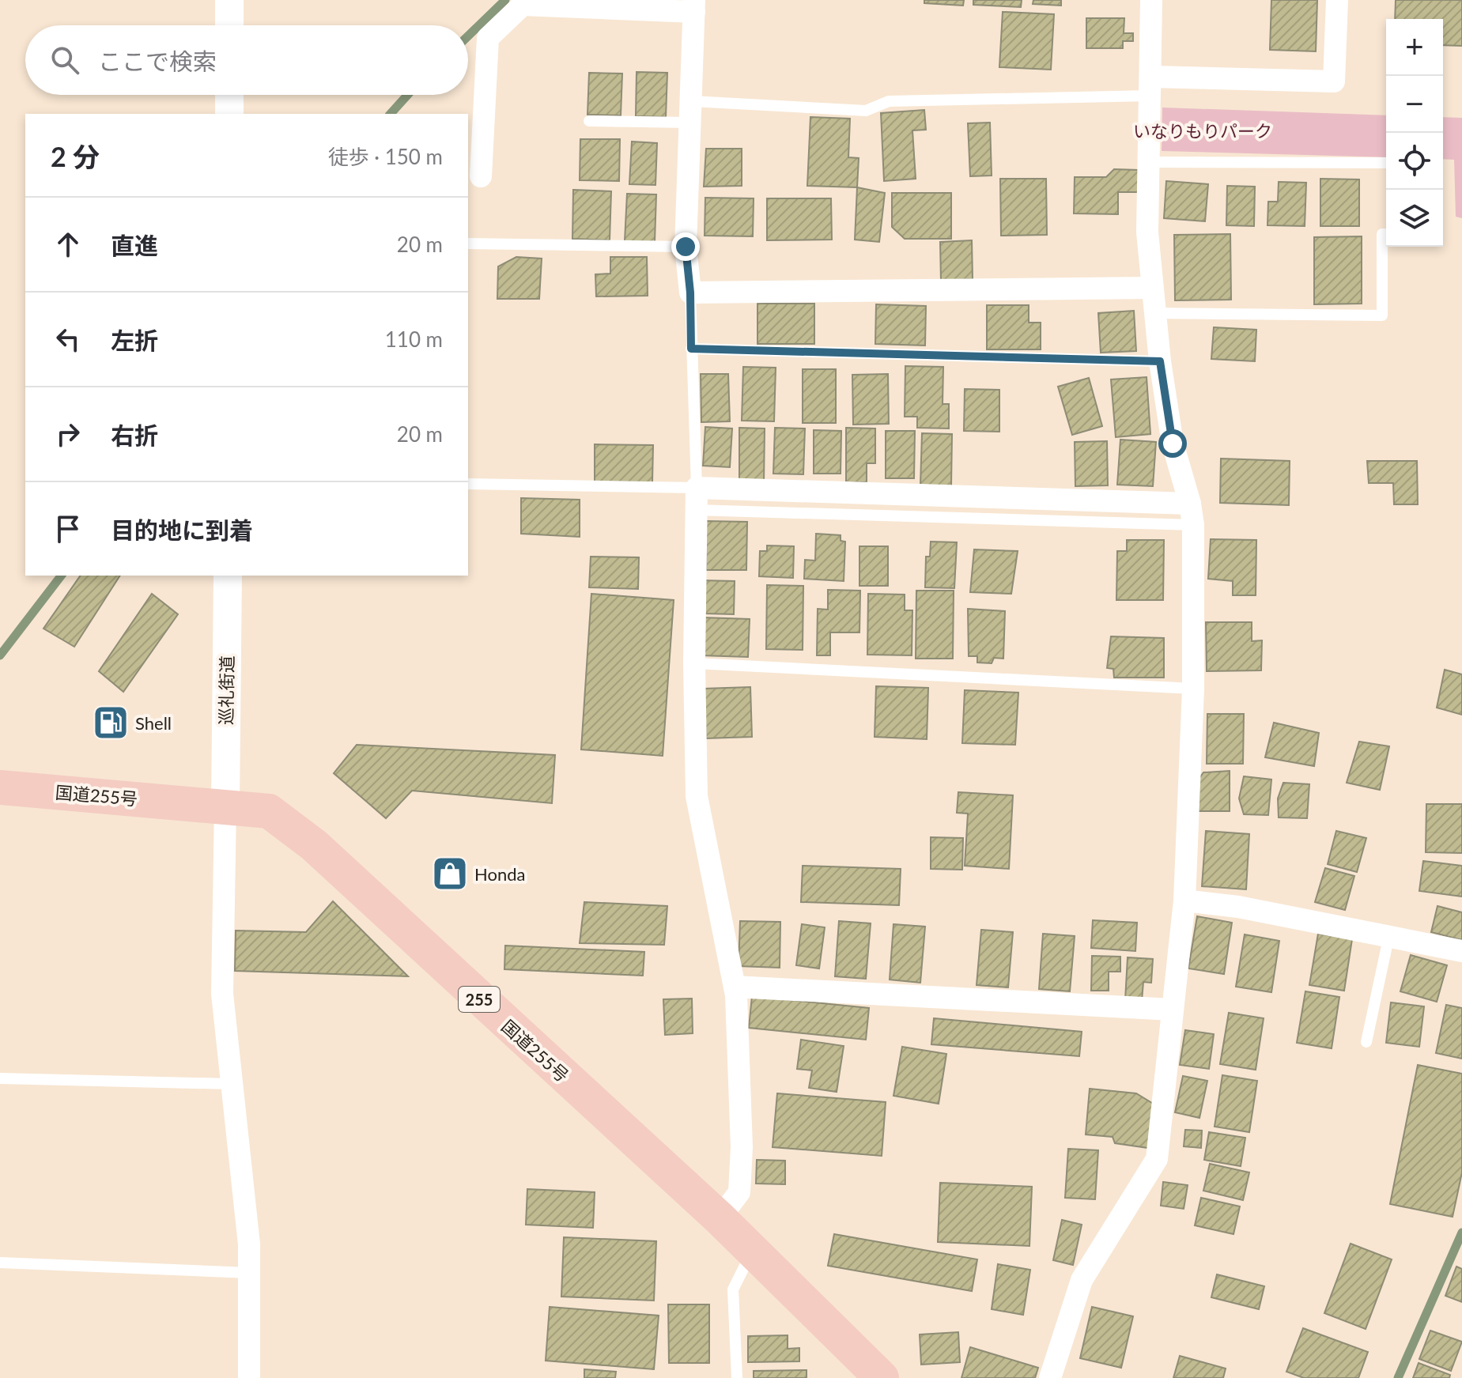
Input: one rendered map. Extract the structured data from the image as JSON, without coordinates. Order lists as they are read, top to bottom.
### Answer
{
  "streets": {
    "highway": ["国道255号", "255"],
    "street": ["巡礼街道"]
  },
  "crossings": [
    ["巡礼街道", "国道255号"]
  ],
  "parks": ["いなりもりパーク"],
  "places": {
    "fuel station": ["Shell"],
    "shop": ["Honda"]
  },
  "page": {
    "map_buttons": ["+", "−"],
    "search": "ここで検索",
    "heading": ["2 分", "徒歩 · 150 m"],
    "list": [
      ["直進", "20 m"],
      ["左折", "110 m"],
      ["右折", "20 m"],
      "目的地に到着"
    ]
  }
}
